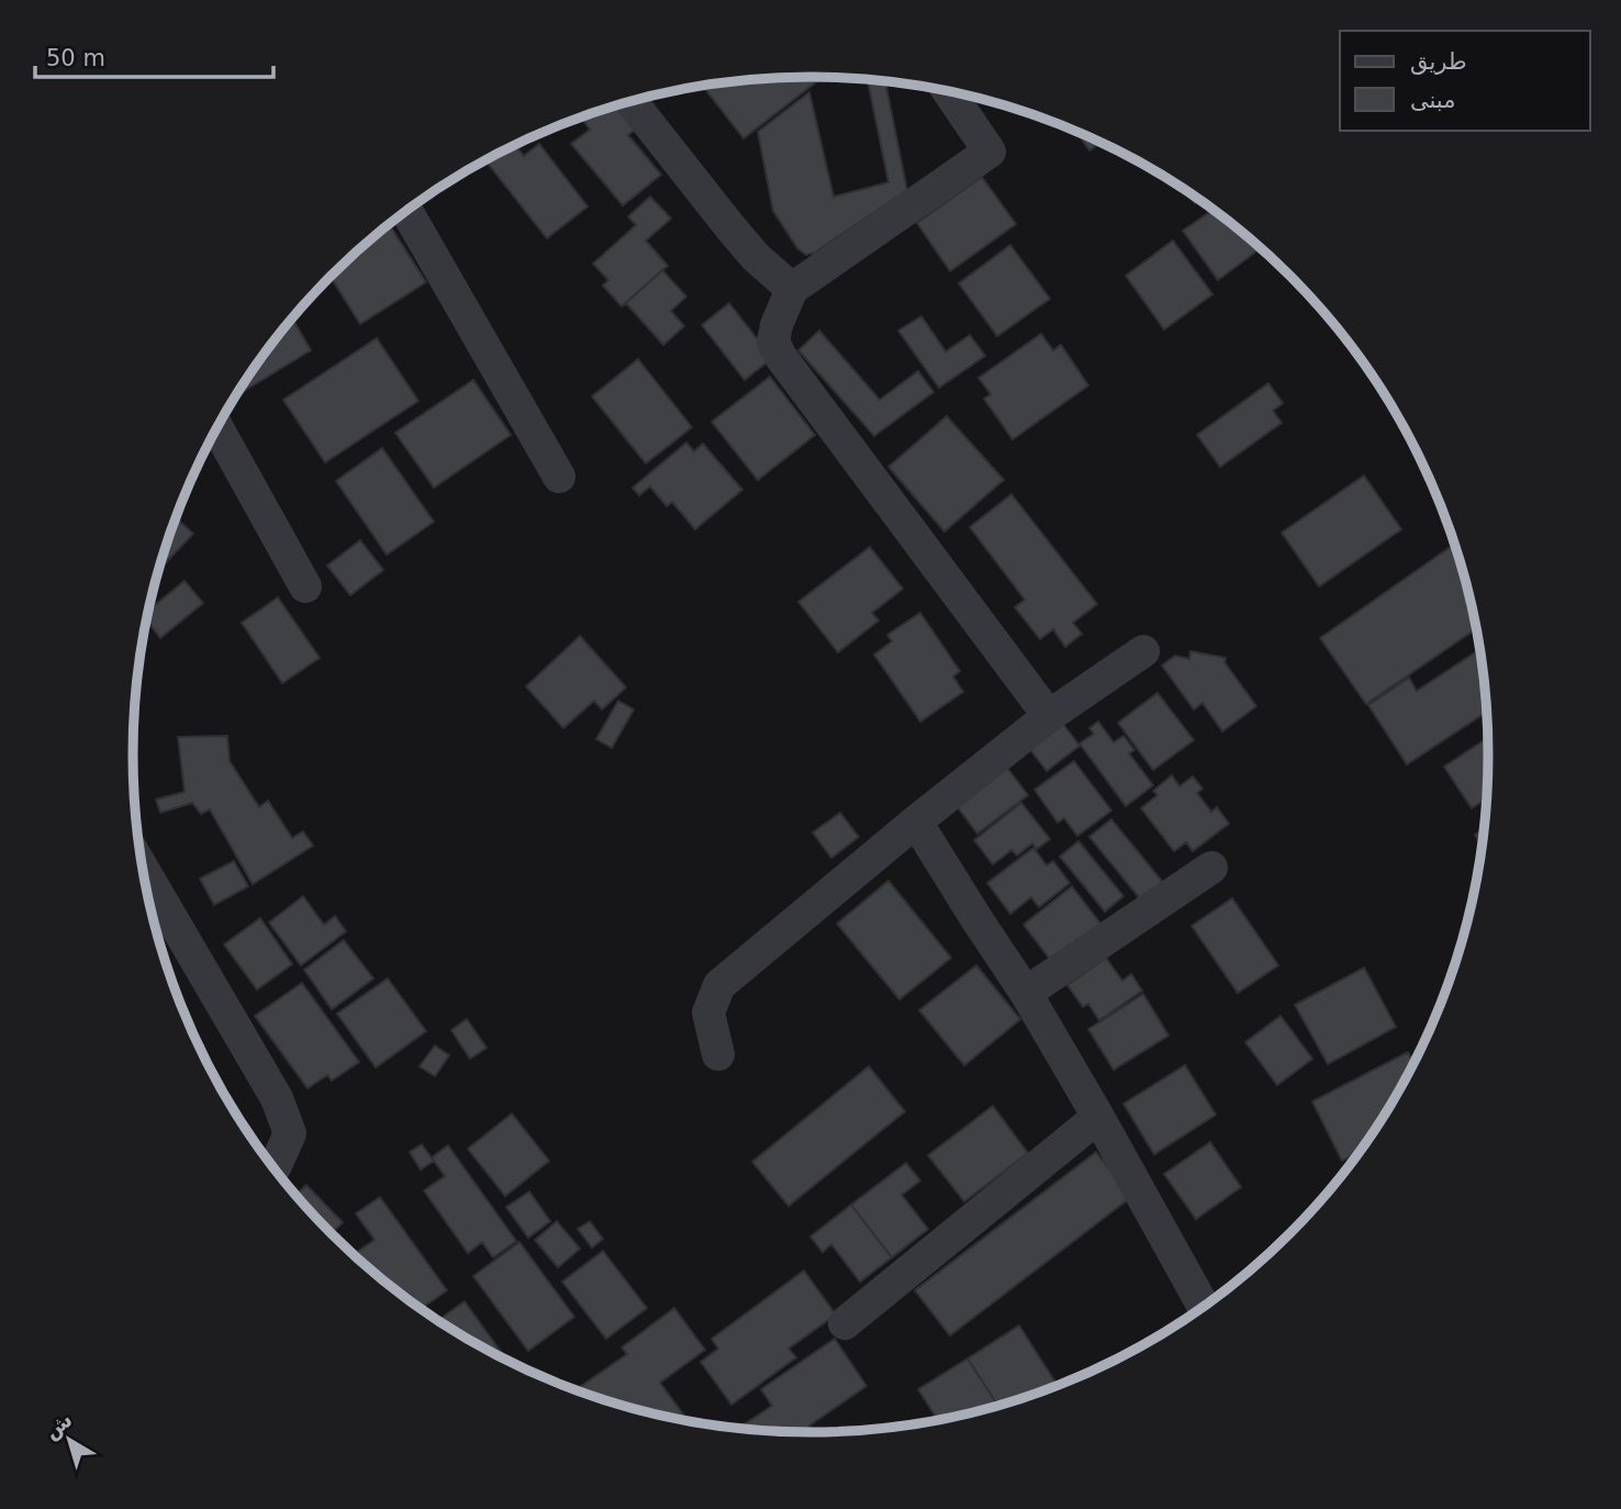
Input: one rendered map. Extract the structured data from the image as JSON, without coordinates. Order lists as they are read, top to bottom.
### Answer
{
  "legend": ["طريق", "مبنى"],
  "scale_bar": "50 m",
  "north": "top left"
}
